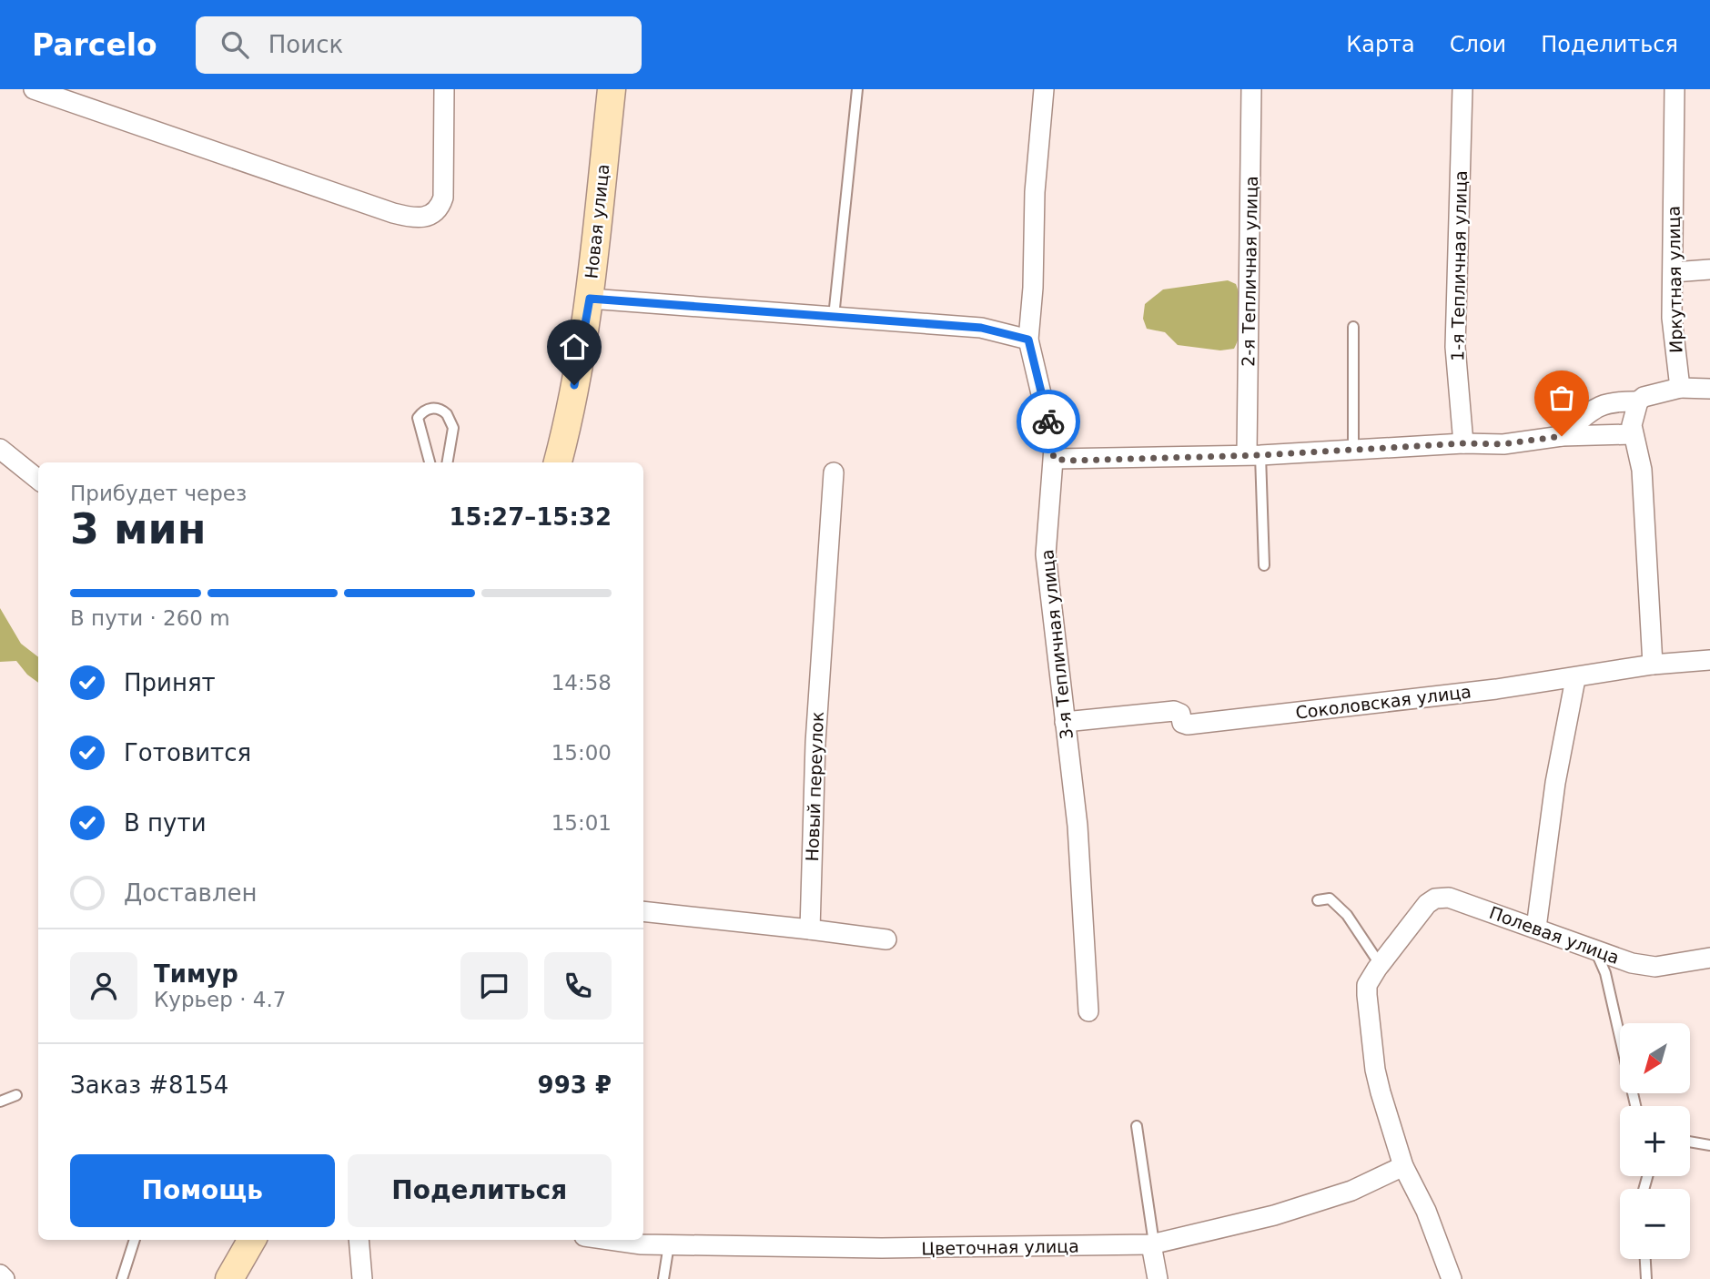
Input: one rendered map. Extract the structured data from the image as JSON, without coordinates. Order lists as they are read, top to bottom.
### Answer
{
  "streets": {
    "main road": ["Новая улица"],
    "street": [
      "1-я Тепличная улица",
      "2-я Тепличная улица",
      "Иркутная улица",
      "3-я Тепличная улица",
      "Соколовская улица",
      "Новый переулок",
      "Полевая улица",
      "Цветочная улица"
    ]
  },
  "crossings": [
    ["3-я Тепличная улица", "Соколовская улица"],
    ["Полевая улица", "Цветочная улица"]
  ],
  "north": "bottom left",
  "page": {
    "header": "Parcelo",
    "search": "Поиск",
    "nav": ["Карта", "Слои", "Поделиться"],
    "heading": ["3 мин", "Прибудет через", "15:27–15:32"],
    "panel": [
      "Тимур",
      "Курьер · 4.7",
      "Заказ #8154",
      "993 ₽"
    ],
    "bar": "В пути · 260 m",
    "list": [
      ["Принят", "14:58"],
      ["Готовится", "15:00"],
      ["В пути", "15:01"],
      "Доставлен"
    ],
    "map_buttons": ["+", "−"],
    "buttons": ["Помощь", "Поделиться"]
  }
}
